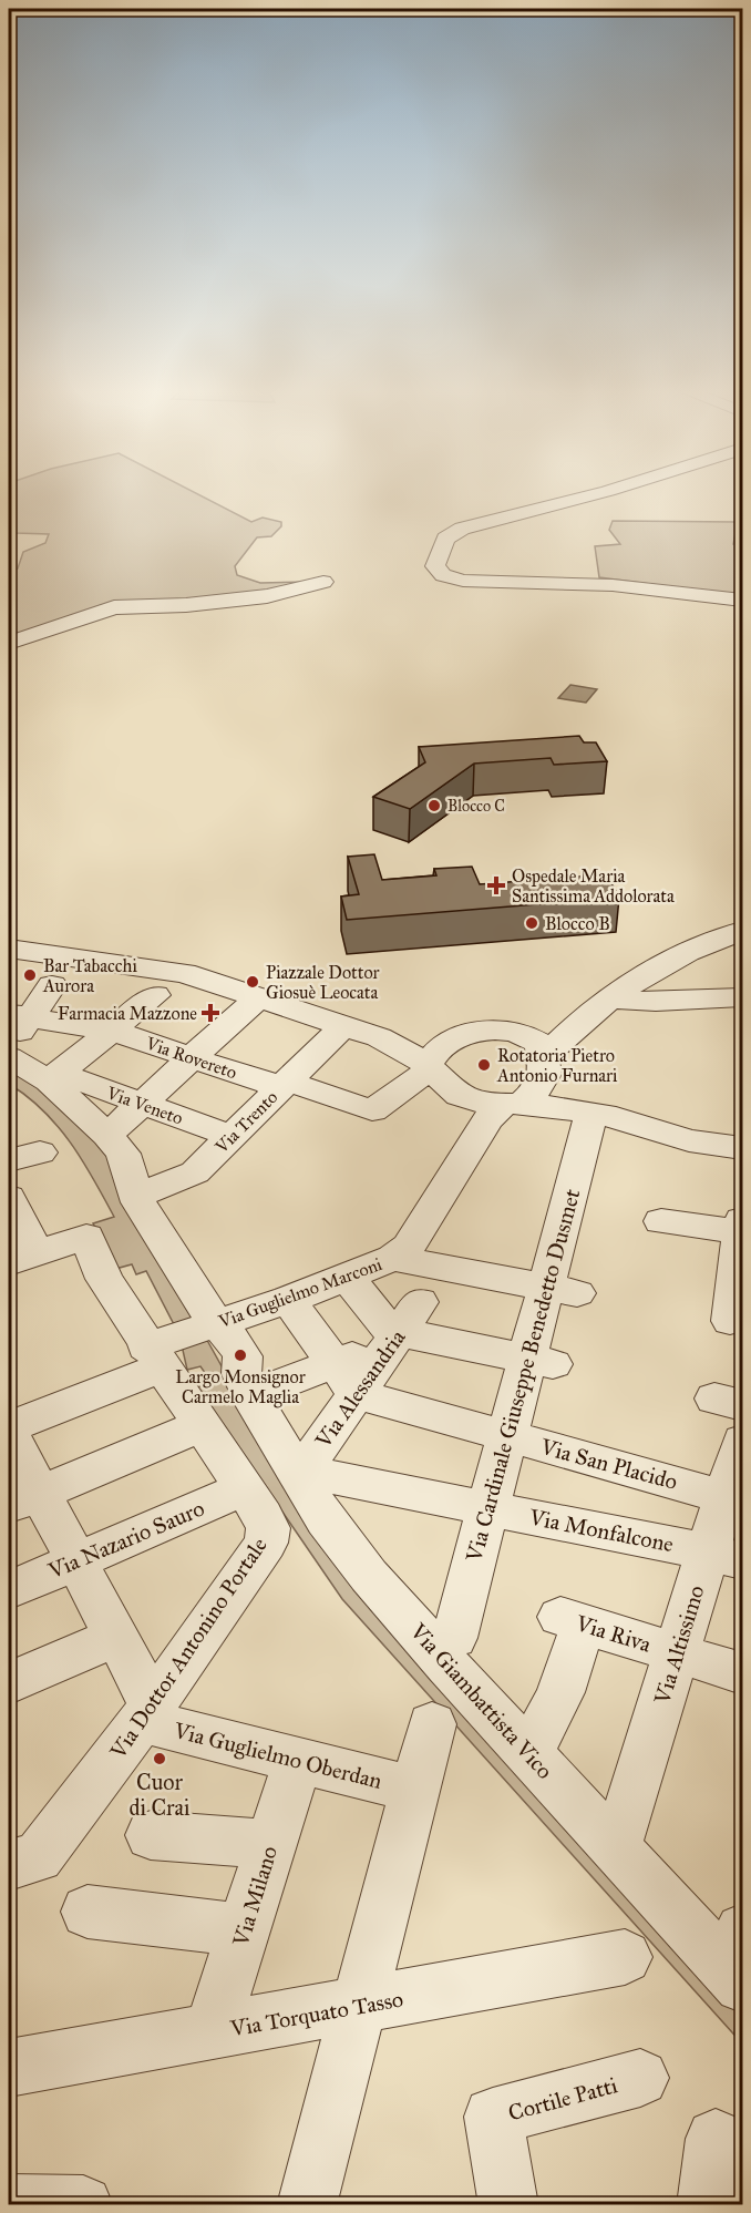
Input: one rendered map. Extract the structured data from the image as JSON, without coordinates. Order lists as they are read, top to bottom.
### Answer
{
  "streets": {
    "street": [
      "Via Rovereto",
      "Via Veneto",
      "Via Trento",
      "Via Guglielmo Marconi",
      "Via Cardinale Giuseppe Benedetto Dusmet",
      "Via Alessandria",
      "Via San Placido",
      "Via Monfalcone",
      "Via Nazario Sauro",
      "Via Riva",
      "Via Altissimo",
      "Via Dottor Antonino Portale",
      "Via Giambattista Vico",
      "Via Guglielmo Oberdan",
      "Via Milano",
      "Via Torquato Tasso",
      "Cortile Patti"
    ]
  },
  "crossings": [
    ["Via Rovereto", "Via Trento"],
    ["Via Rovereto", "Via Guglielmo Marconi"],
    ["Via Veneto", "Via Trento"],
    ["Via Guglielmo Marconi", "Via Dottor Antonino Portale"],
    ["Via Guglielmo Marconi", "Via Giambattista Vico"],
    ["Via Cardinale Giuseppe Benedetto Dusmet", "Via San Placido"],
    ["Via Cardinale Giuseppe Benedetto Dusmet", "Via Monfalcone"],
    ["Via Alessandria", "Via San Placido"],
    ["Via Alessandria", "Via Monfalcone"],
    ["Via Alessandria", "Via Giambattista Vico"],
    ["Via San Placido", "Via Altissimo"],
    ["Via Monfalcone", "Via Altissimo"],
    ["Via Monfalcone", "Via Giambattista Vico"],
    ["Via Nazario Sauro", "Via Dottor Antonino Portale"],
    ["Via Riva", "Via Altissimo"],
    ["Via Riva", "Via Giambattista Vico"],
    ["Via Altissimo", "Via Giambattista Vico"],
    ["Via Dottor Antonino Portale", "Via Guglielmo Oberdan"],
    ["Via Guglielmo Oberdan", "Via Milano"],
    ["Via Milano", "Via Torquato Tasso"]
  ],
  "places": {
    "other": [
      "Blocco C",
      "Blocco B",
      "Bar Tabacchi Aurora",
      "Piazzale Dottor Giosuè Leocata",
      "Rotatoria Pietro Antonio Furnari",
      "Largo Monsignor Carmelo Maglia",
      "Cuor di Crai"
    ],
    "health": ["Ospedale Maria Santissima Addolorata", "Farmacia Mazzone"]
  }
}
